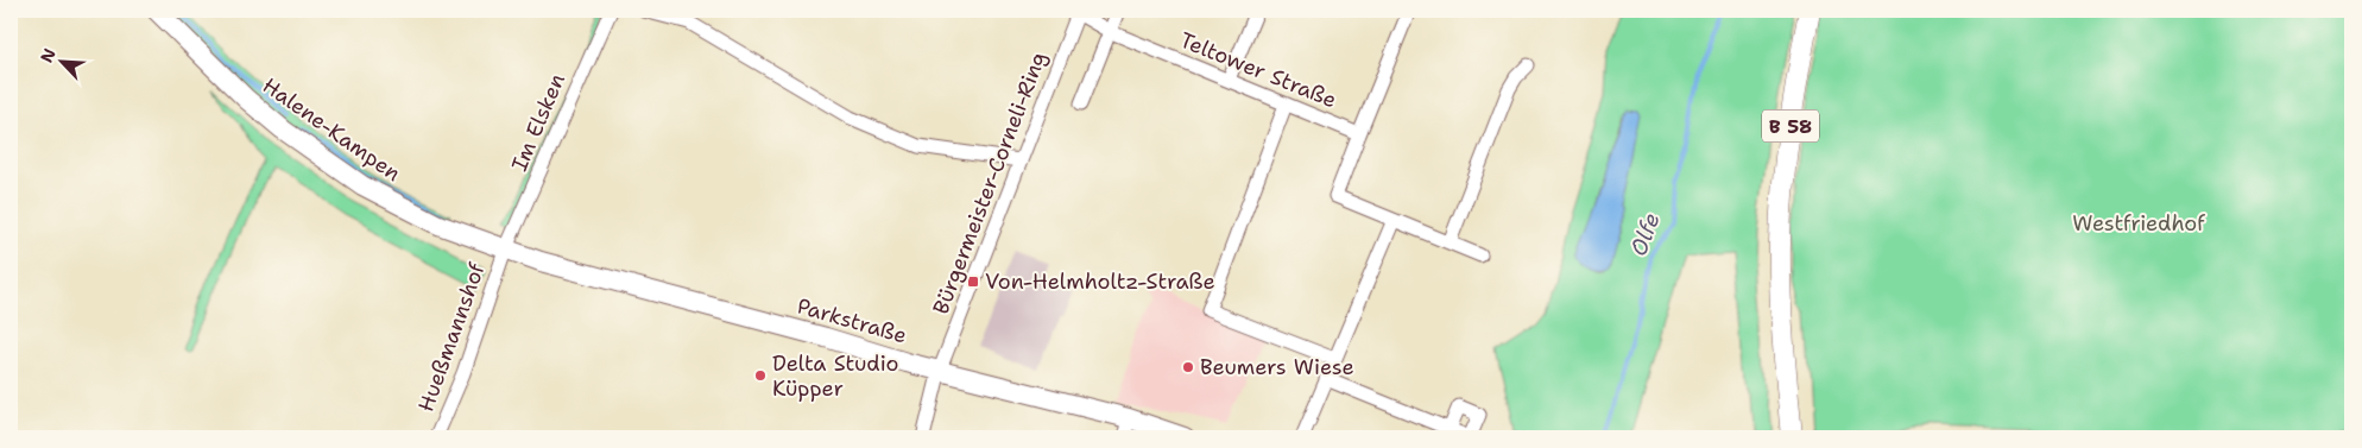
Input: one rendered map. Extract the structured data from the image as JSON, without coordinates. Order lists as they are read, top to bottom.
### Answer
{
  "streets": {
    "main road": ["B 58"],
    "street": [
      "Teltower Straße",
      "Im Elsken",
      "Halene-Kampen",
      "Bürgermeister-Corneli-Ring",
      "Parkstraße",
      "Hueßmannshof"
    ]
  },
  "crossings": [
    ["Teltower Straße", "Bürgermeister-Corneli-Ring"],
    ["Im Elsken", "Halene-Kampen"],
    ["Im Elsken", "Parkstraße"],
    ["Im Elsken", "Hueßmannshof"],
    ["Halene-Kampen", "Parkstraße"],
    ["Halene-Kampen", "Hueßmannshof"],
    ["Bürgermeister-Corneli-Ring", "Parkstraße"],
    ["Parkstraße", "Hueßmannshof"]
  ],
  "water": ["Olfe"],
  "parks": ["Westfriedhof"],
  "places": {
    "transit": ["Von-Helmholtz-Straße"],
    "other": ["Beumers Wiese", "Delta Studio Küpper"]
  },
  "north": "top left"
}
